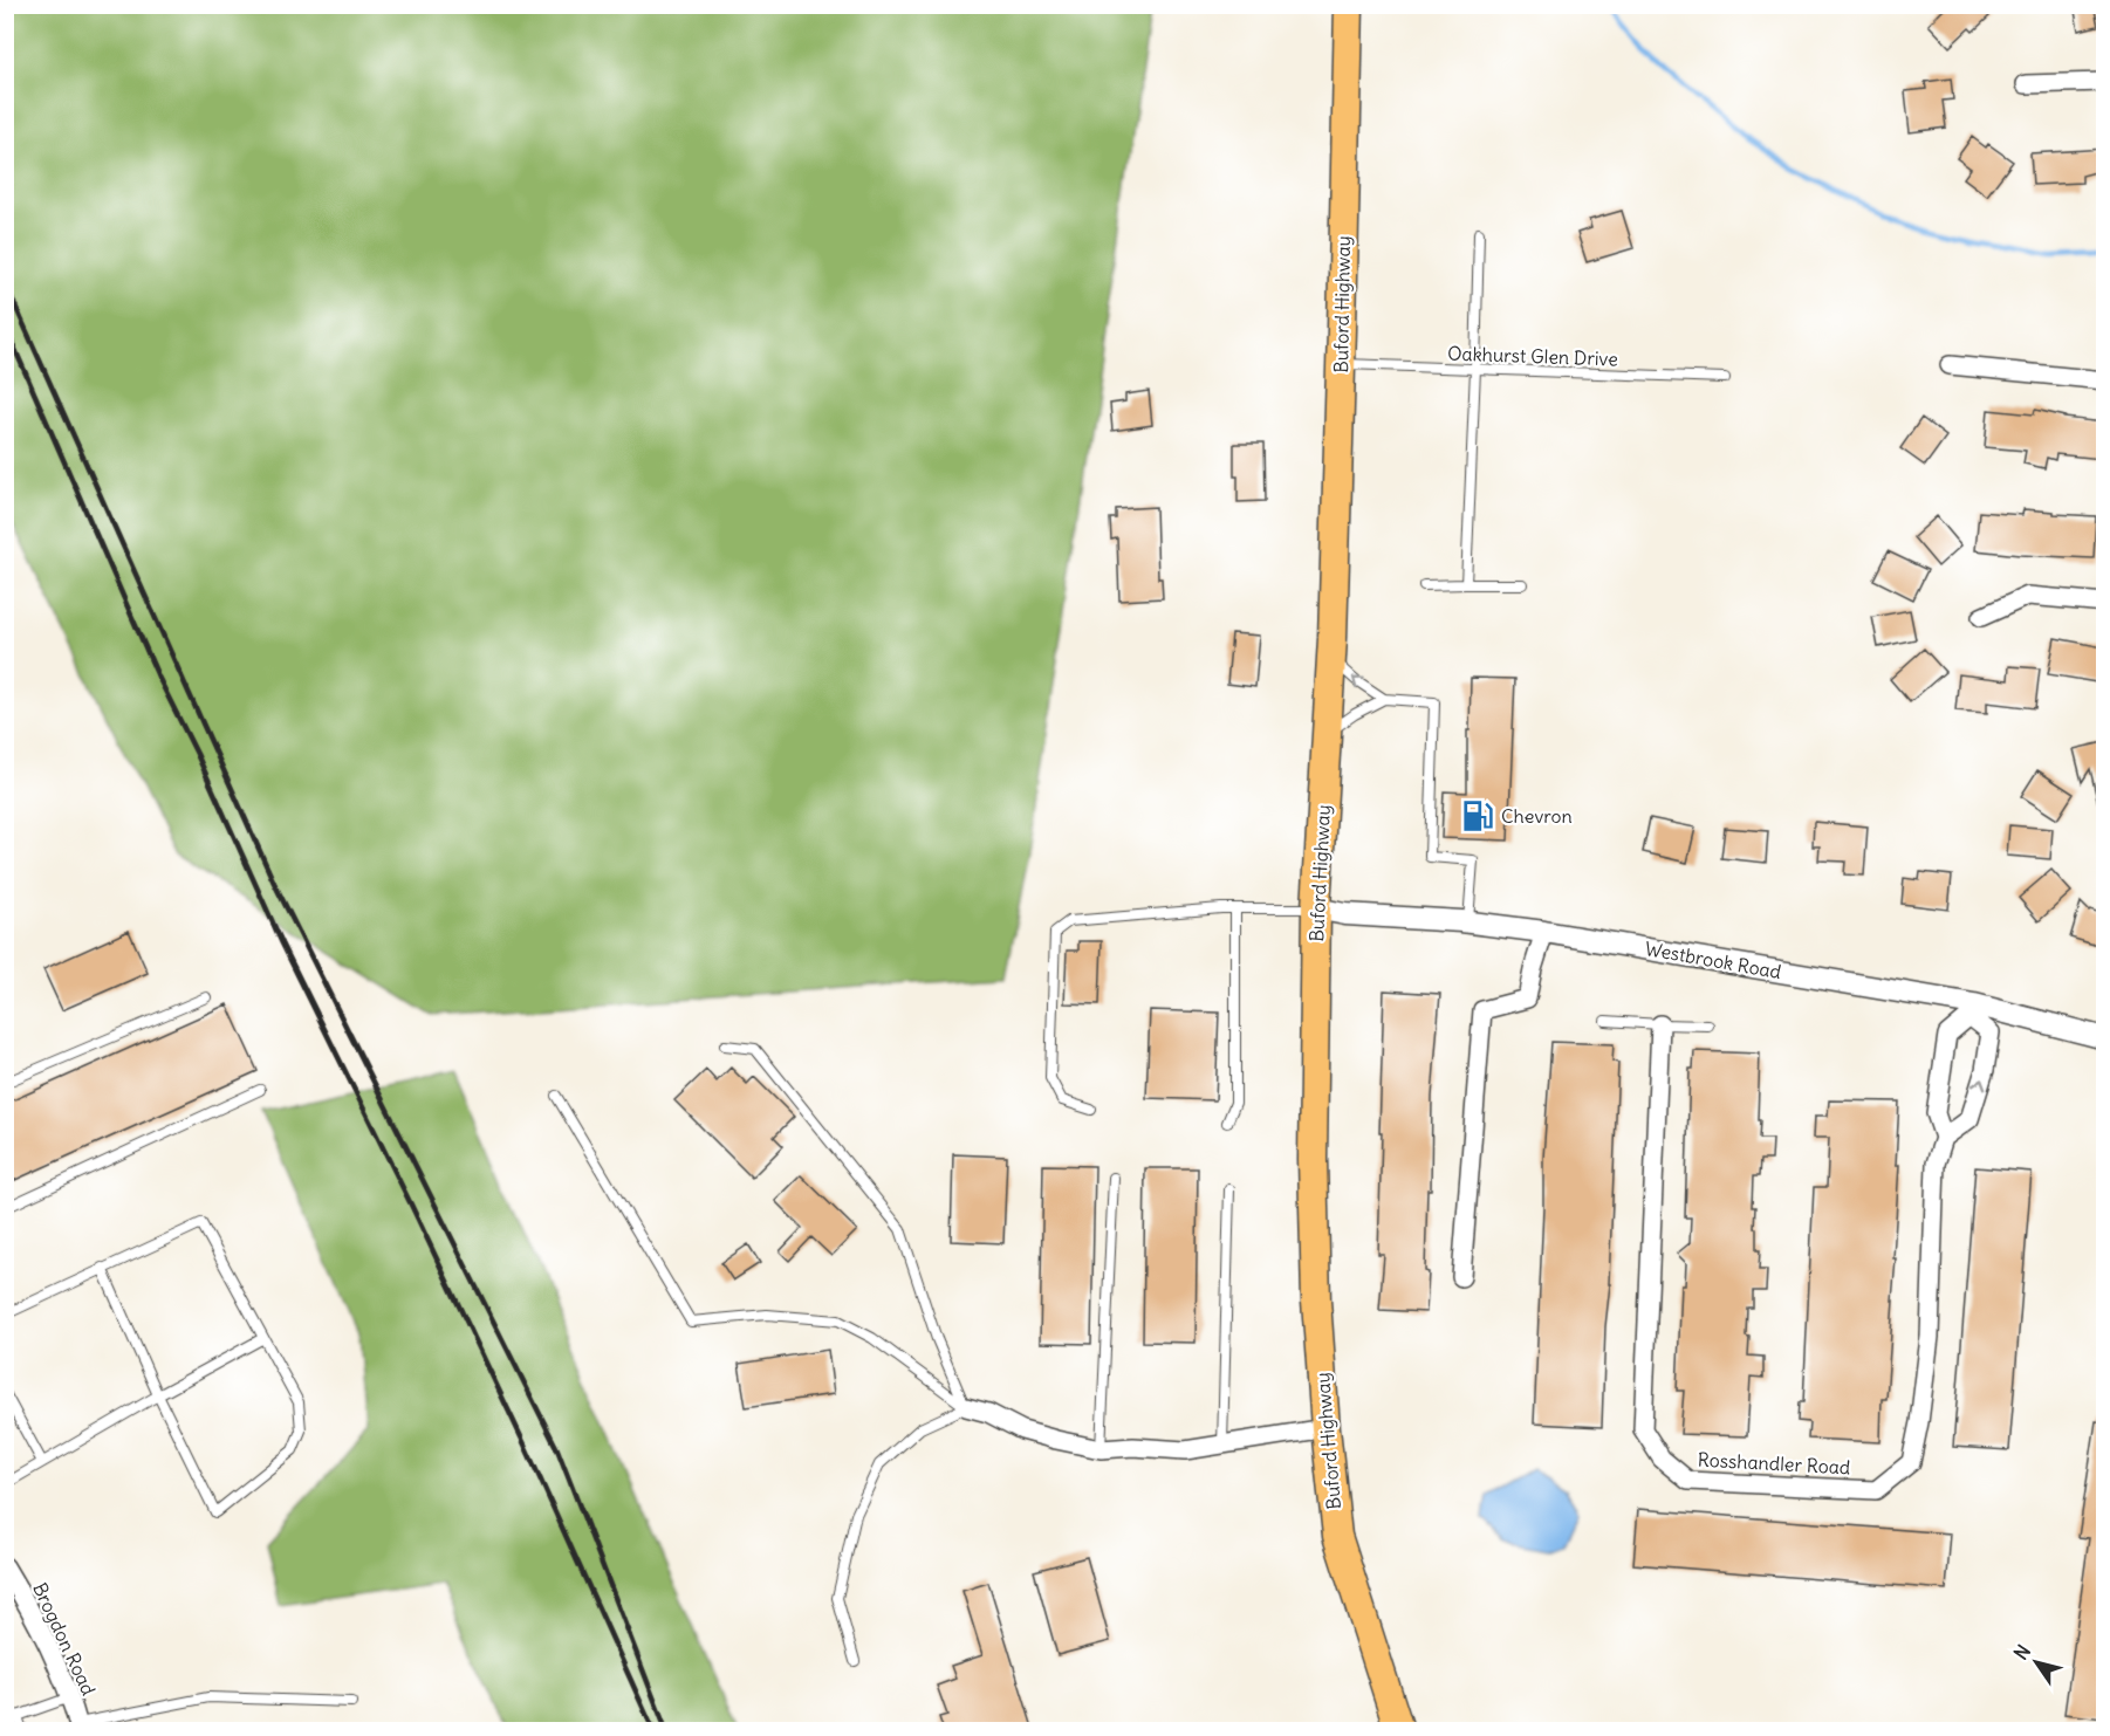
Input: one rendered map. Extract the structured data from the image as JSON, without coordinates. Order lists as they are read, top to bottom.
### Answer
{
  "streets": {
    "main road": ["Buford Highway"],
    "street": ["Westbrook Road", "Rosshandler Road", "Brogdon Road"],
    "lane": ["Oakhurst Glen Drive"]
  },
  "crossings": [
    ["Buford Highway", "Oakhurst Glen Drive"],
    ["Buford Highway", "Westbrook Road"],
    ["Westbrook Road", "Rosshandler Road"]
  ],
  "places": {
    "fuel station": ["Chevron"]
  },
  "north": "top left"
}
